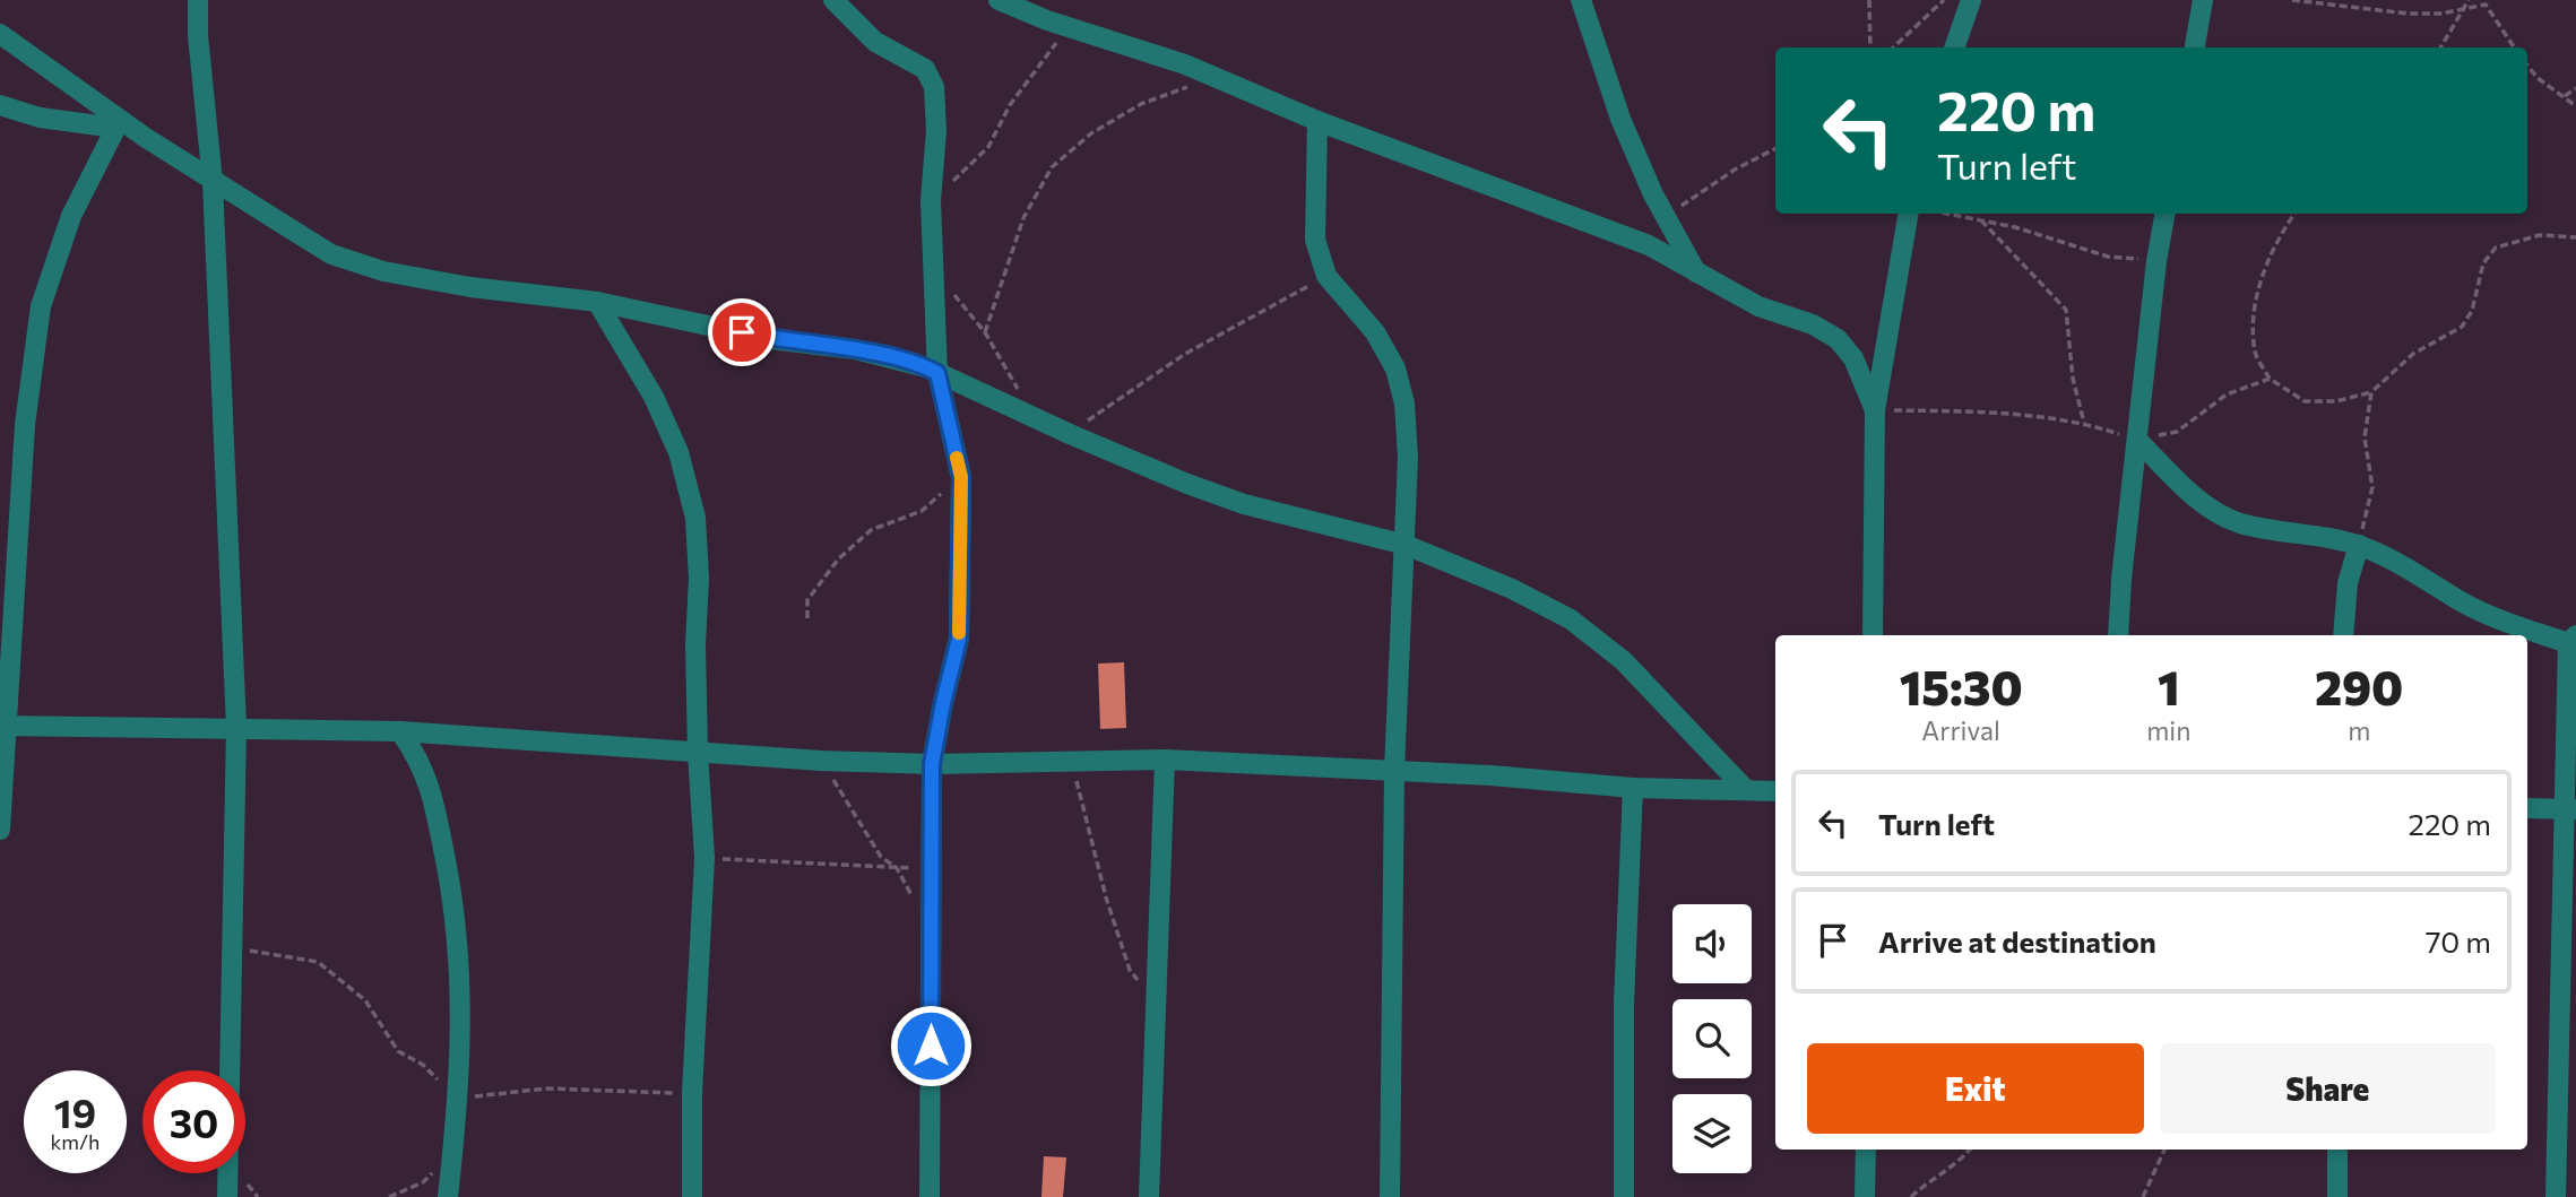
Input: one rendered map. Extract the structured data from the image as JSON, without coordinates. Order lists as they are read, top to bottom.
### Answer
{
  "page": {
    "turn": ["220 m", "Turn left"],
    "eta": [
      "15:30",
      "Arrival",
      "1",
      "min",
      "290",
      "m"
    ],
    "list": [
      {
        "name": "Turn left",
        "value": "220 m"
      },
      {
        "name": "Arrive at destination",
        "value": "70 m"
      }
    ],
    "buttons": ["Exit", "Share"],
    "speed": "19 km/h",
    "limit": "30"
  }
}
